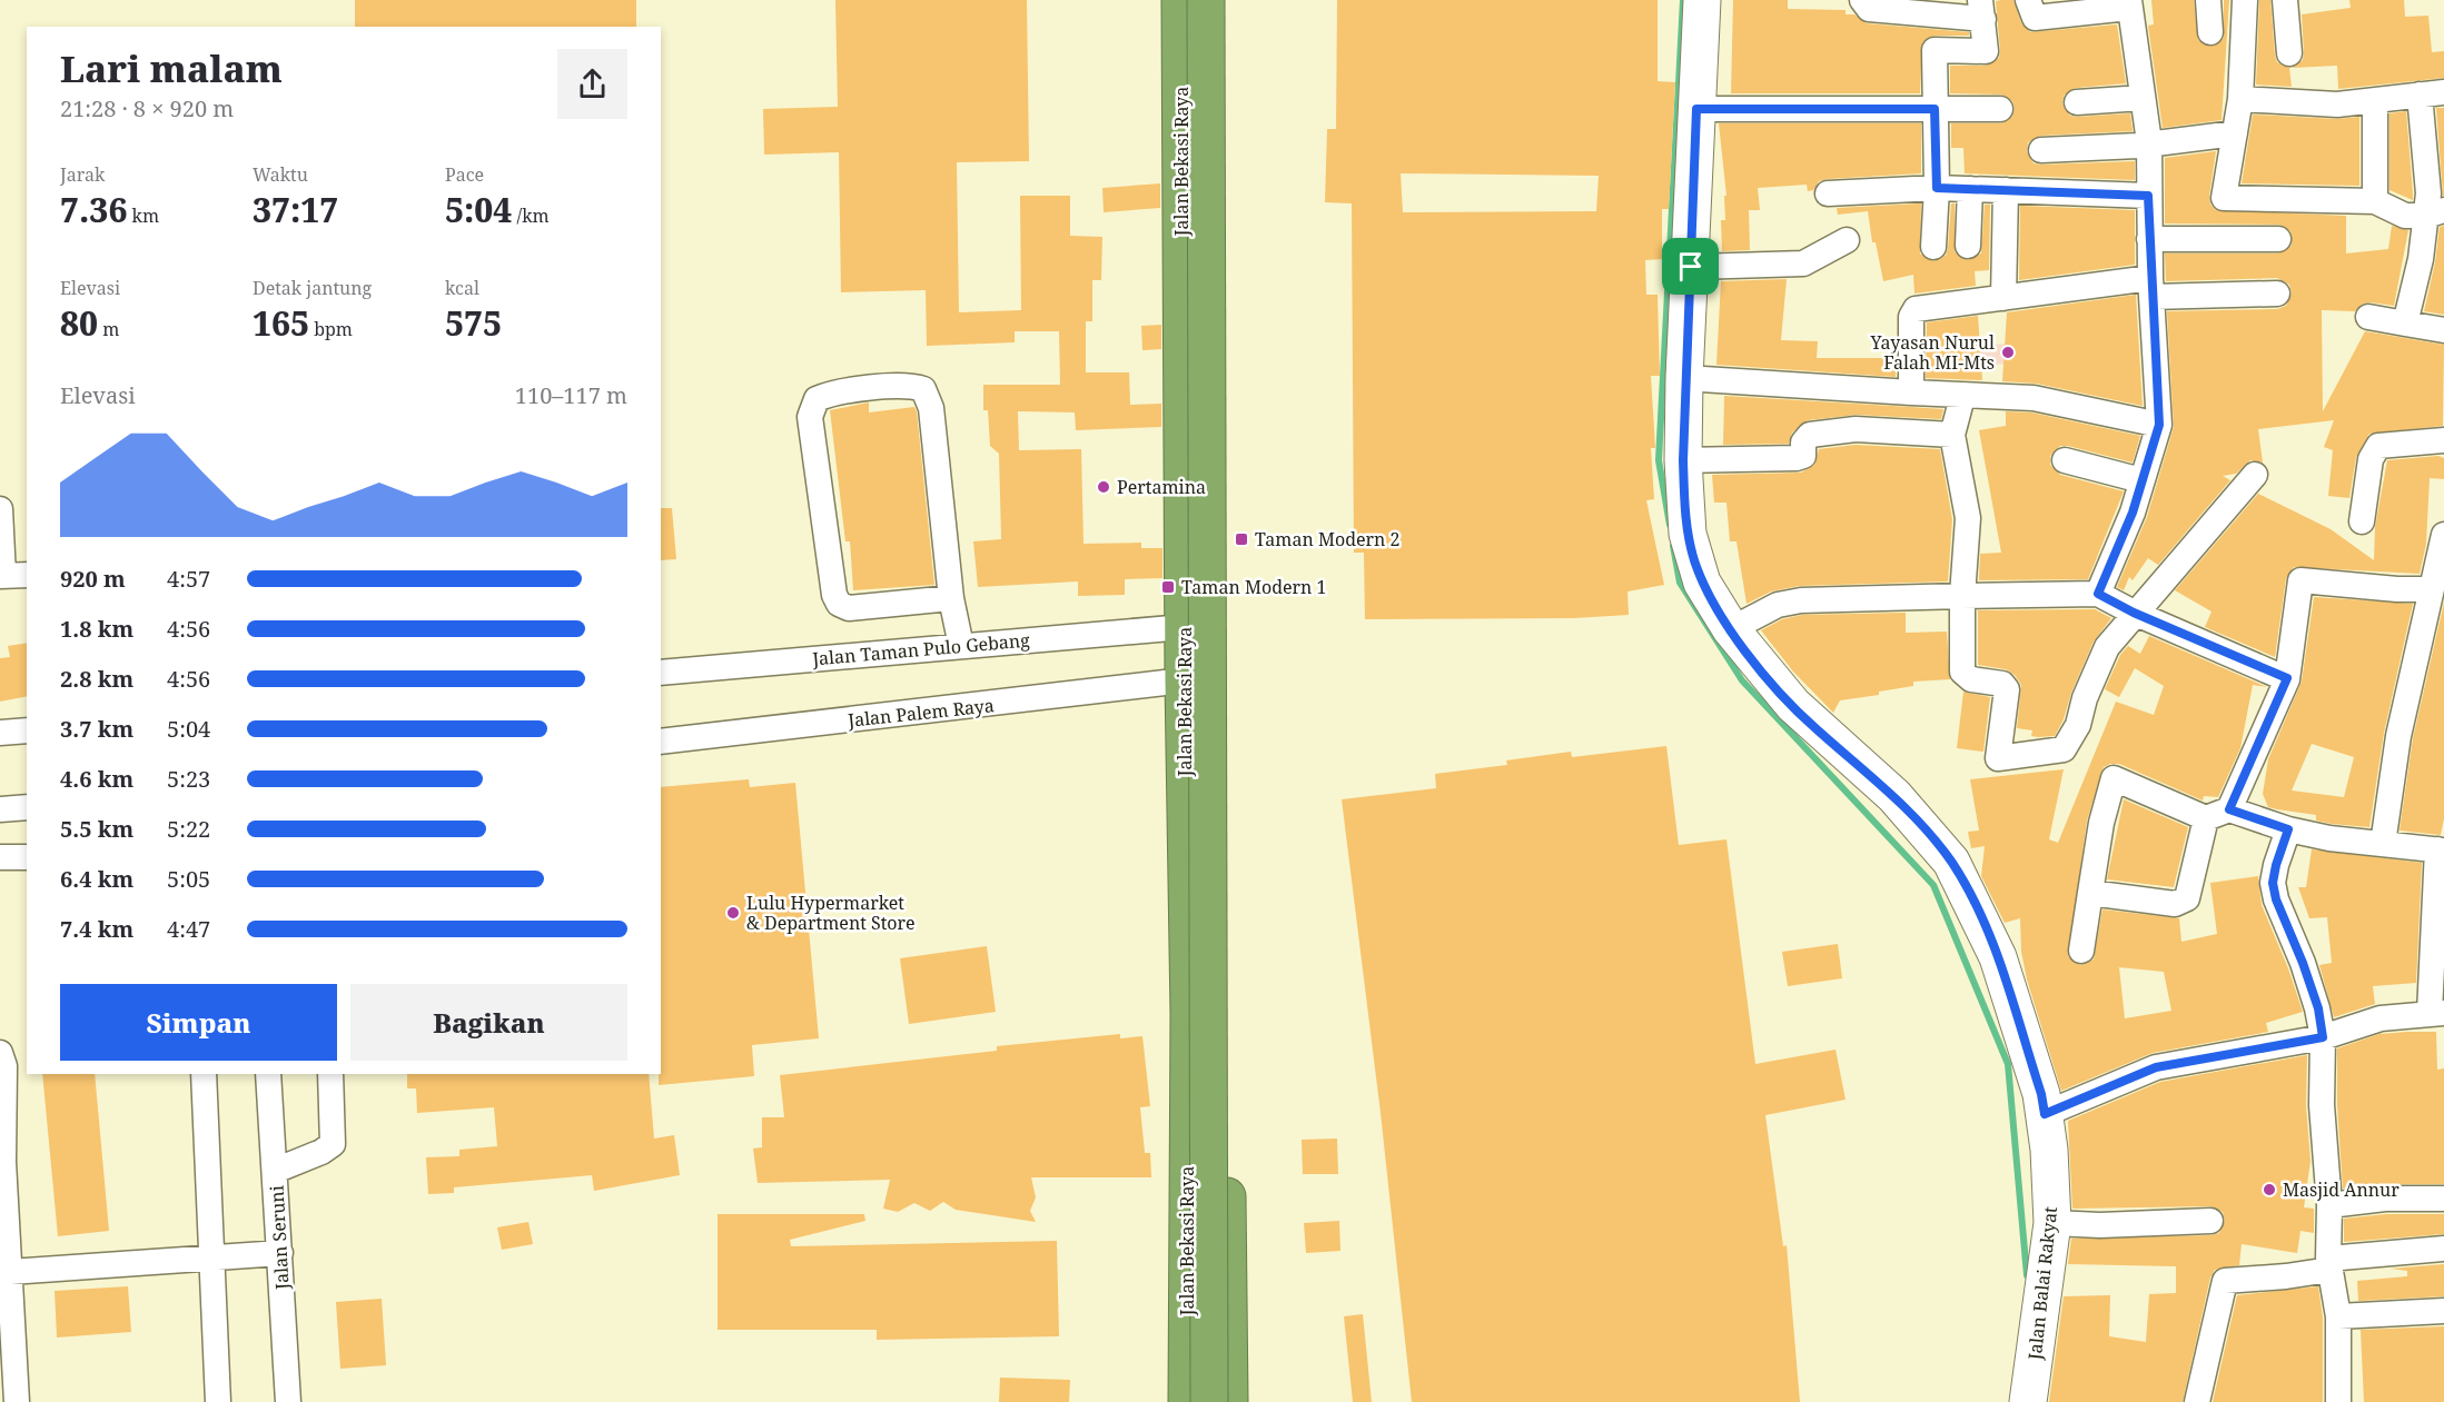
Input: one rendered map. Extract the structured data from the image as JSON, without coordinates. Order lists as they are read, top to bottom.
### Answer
{
  "streets": {
    "highway": ["Jalan Bekasi Raya"],
    "street": [
      "Jalan Taman Pulo Gebang",
      "Jalan Palem Raya",
      "Jalan Seruni",
      "Jalan Balai Rakyat"
    ]
  },
  "crossings": [
    ["Jalan Bekasi Raya", "Jalan Taman Pulo Gebang"],
    ["Jalan Bekasi Raya", "Jalan Palem Raya"]
  ],
  "places": {
    "other": [
      "Yayasan Nurul Falah MI-Mts",
      "Pertamina",
      "Lulu Hypermarket & Department Store",
      "Masjid Annur"
    ],
    "transit": ["Taman Modern 2", "Taman Modern 1"]
  },
  "page": {
    "heading": ["Lari malam", "21:28 · 8 × 920 m"],
    "stats": [
      ["Jarak", "7.36 km"],
      ["Waktu", "37:17"],
      ["Pace", "5:04 /km"],
      ["Elevasi", "80 m"],
      ["Detak jantung", "165 bpm"],
      ["kcal", "575"]
    ],
    "chart": ["Elevasi", "110–117 m"],
    "list": [
      {
        "name": "920 m",
        "note": "4:57"
      },
      {
        "name": "1.8 km",
        "note": "4:56"
      },
      {
        "name": "2.8 km",
        "note": "4:56"
      },
      {
        "name": "3.7 km",
        "note": "5:04"
      },
      {
        "name": "4.6 km",
        "note": "5:23"
      },
      {
        "name": "5.5 km",
        "note": "5:22"
      },
      {
        "name": "6.4 km",
        "note": "5:05"
      },
      {
        "name": "7.4 km",
        "note": "4:47"
      }
    ],
    "buttons": ["Simpan", "Bagikan"]
  }
}
